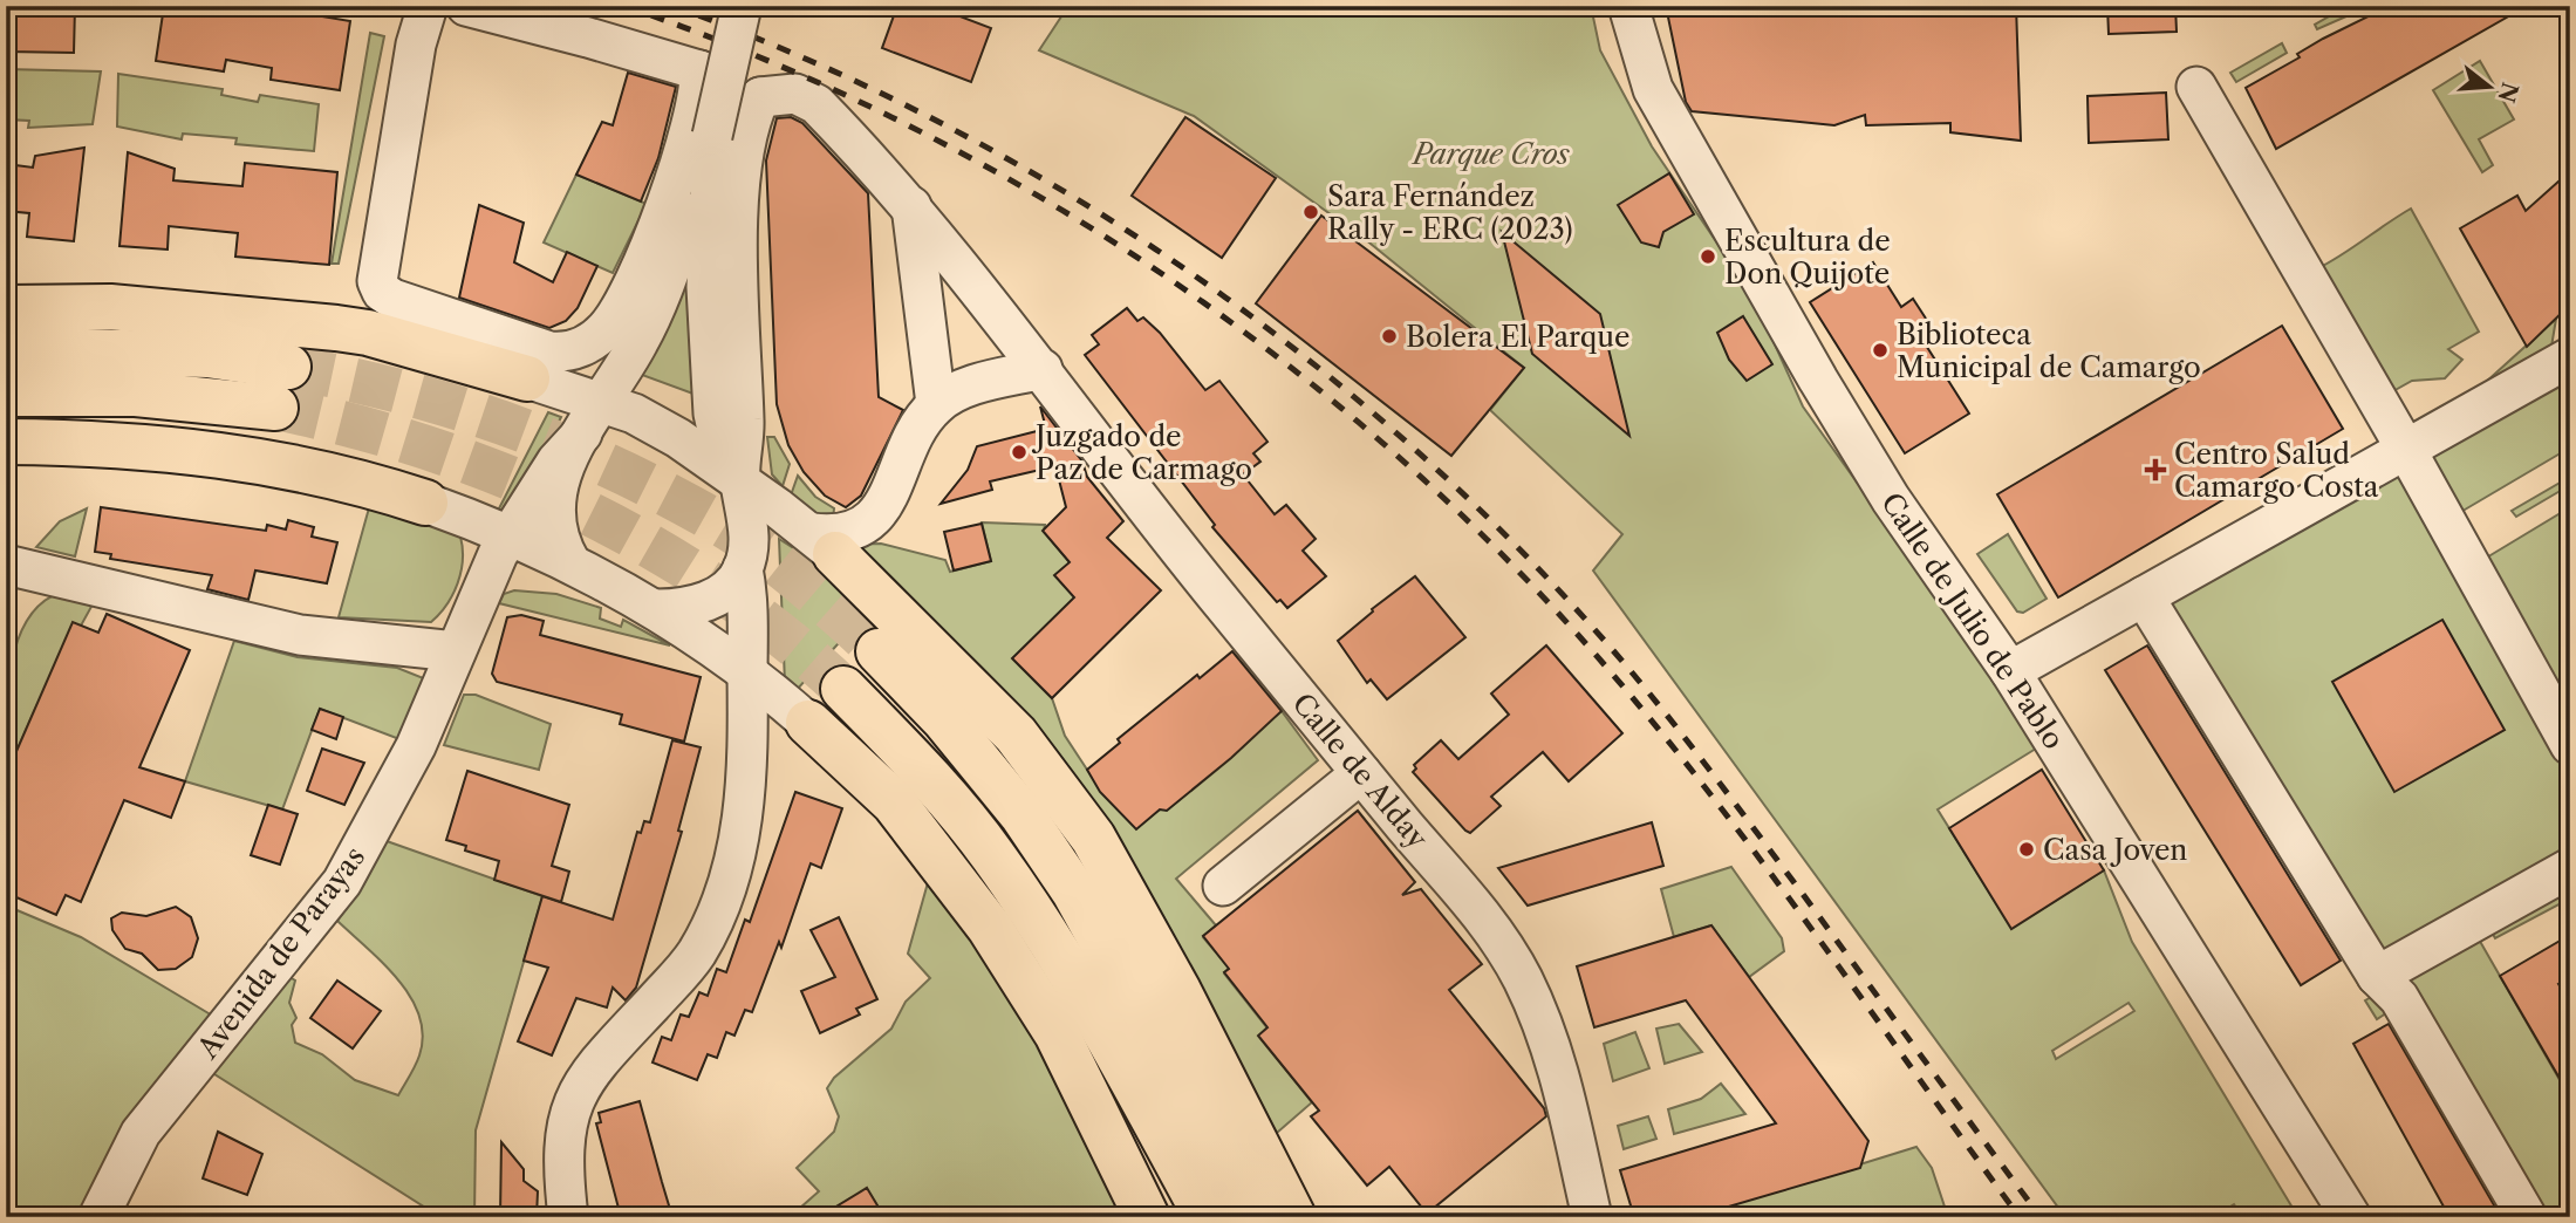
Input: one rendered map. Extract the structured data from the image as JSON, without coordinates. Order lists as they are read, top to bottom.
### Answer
{
  "streets": {
    "street": ["Calle de Julio de Pablo", "Calle de Alday", "Avenida de Parayas"]
  },
  "parks": ["Parque Cros"],
  "places": {
    "other": [
      "Sara Fernández Rally - ERC (2023)",
      "Escultura de Don Quijote",
      "Bolera El Parque",
      "Biblioteca Municipal de Camargo",
      "Juzgado de Paz de Carmago",
      "Casa Joven"
    ],
    "health": ["Centro Salud Camargo Costa"]
  },
  "north": "right"
}
